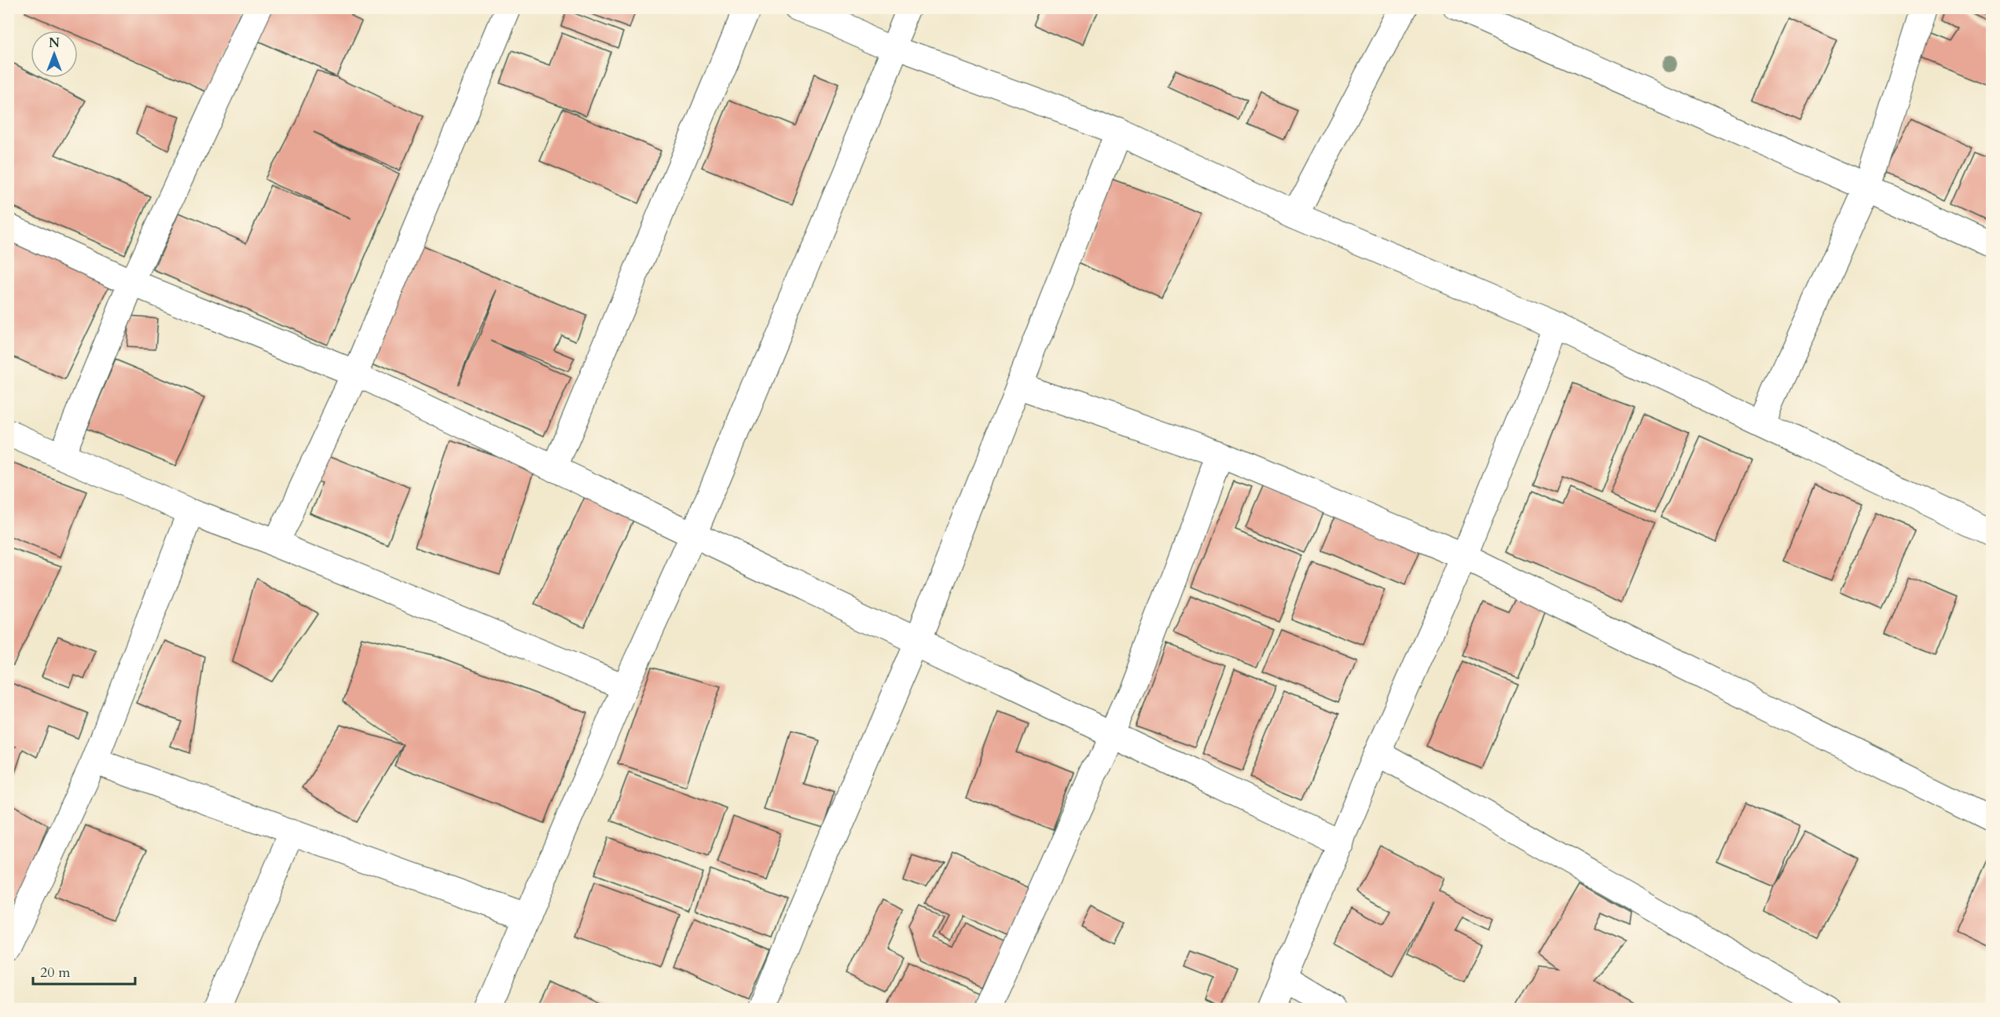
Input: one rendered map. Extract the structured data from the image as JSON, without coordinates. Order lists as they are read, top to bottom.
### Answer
{
  "scale_bar": "20 m",
  "north": "top"
}
